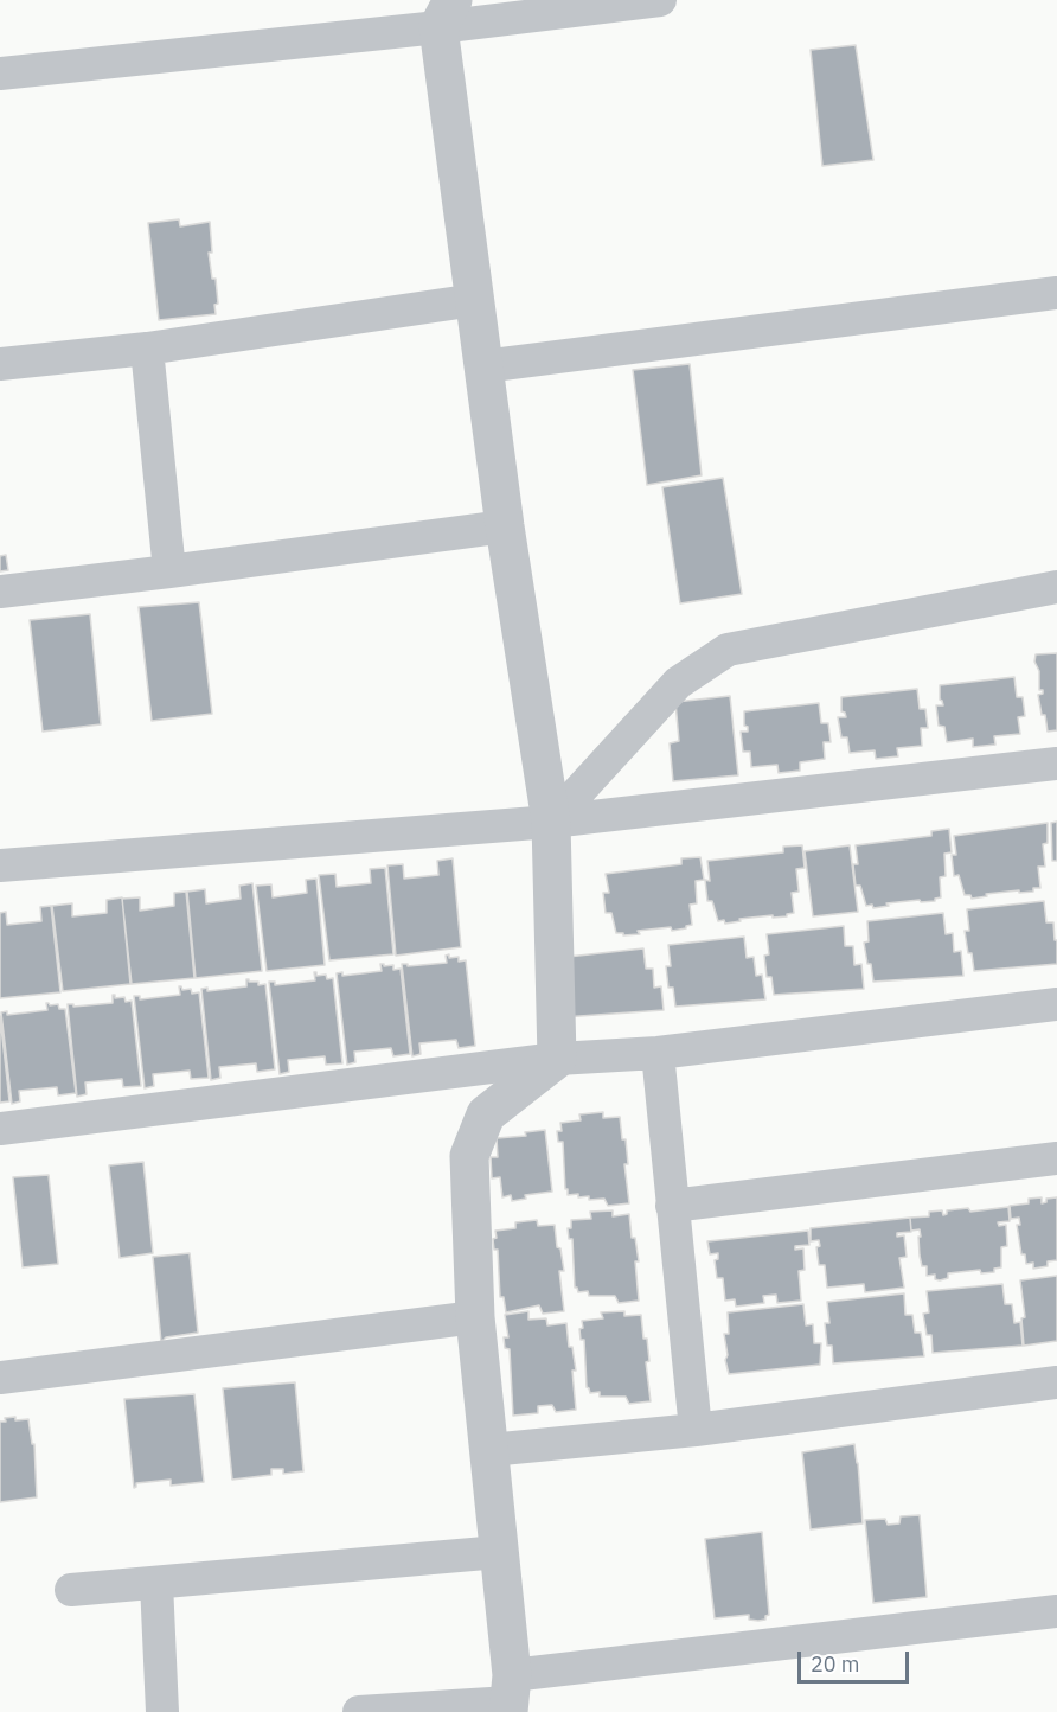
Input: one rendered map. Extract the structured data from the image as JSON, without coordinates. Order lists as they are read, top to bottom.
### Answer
{
  "scale_bar": "20 m"
}
